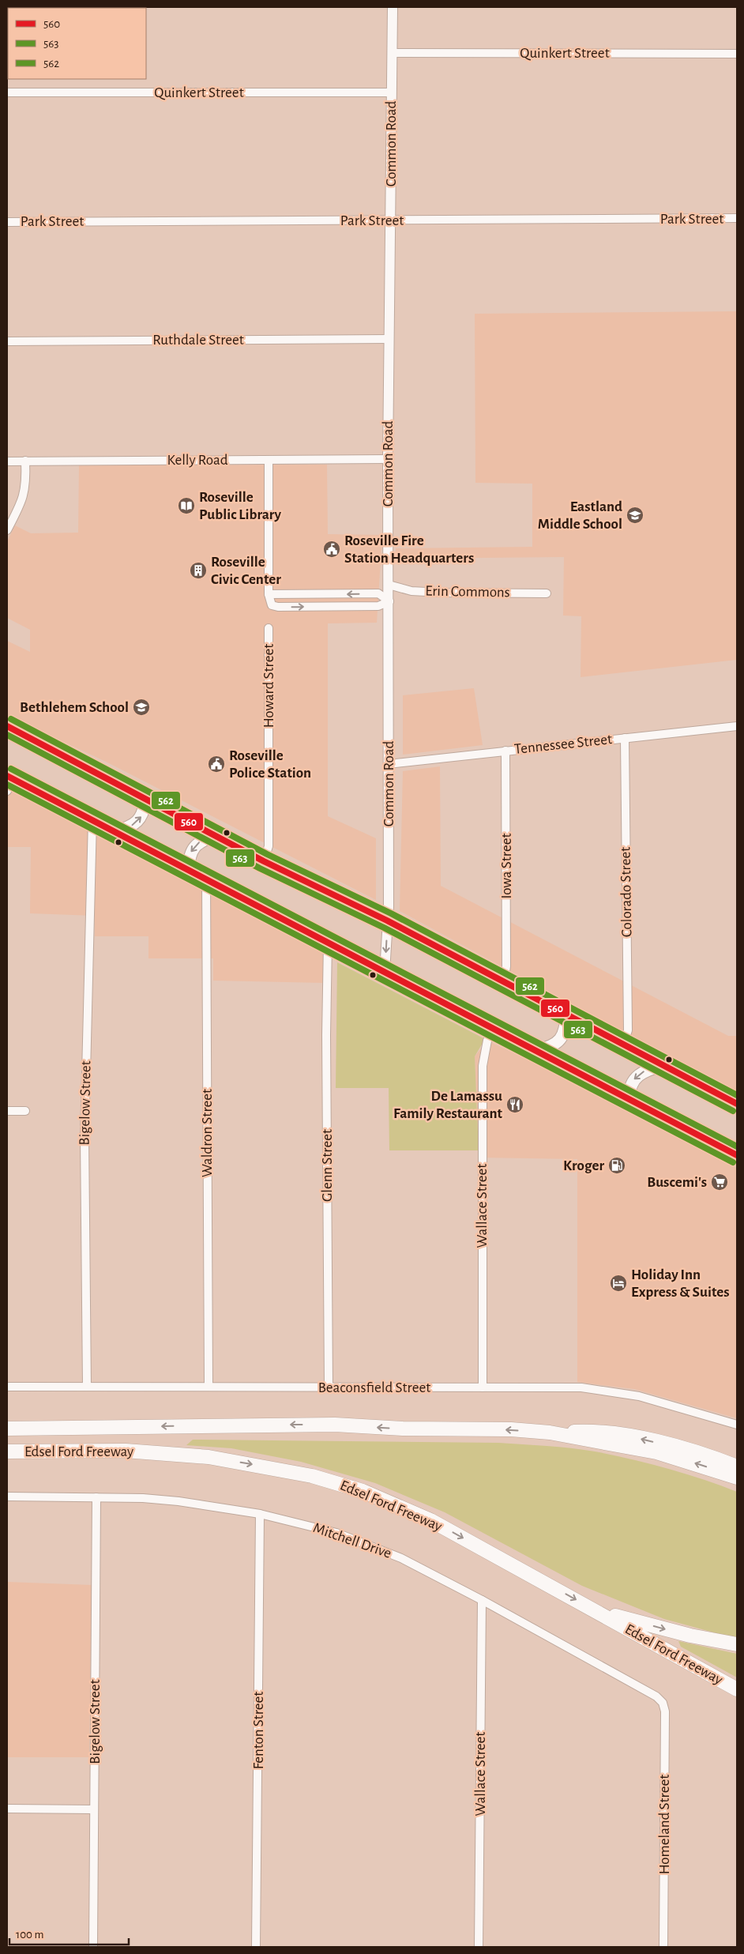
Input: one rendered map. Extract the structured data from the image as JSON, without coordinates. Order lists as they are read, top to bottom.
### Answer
{
  "streets": {
    "highway": ["Edsel Ford Freeway"],
    "street": [
      "Quinkert Street",
      "Common Road",
      "Park Street",
      "Ruthdale Street",
      "Kelly Road",
      "Erin Commons",
      "Howard Street",
      "Tennessee Street",
      "Iowa Street",
      "Colorado Street",
      "Bigelow Street",
      "Waldron Street",
      "Glenn Street",
      "Wallace Street",
      "Beaconsfield Street",
      "Mitchell Drive",
      "Fenton Street",
      "Homeland Street"
    ]
  },
  "crossings": [
    ["Quinkert Street", "Common Road"],
    ["Common Road", "Park Street"],
    ["Common Road", "Ruthdale Street"],
    ["Common Road", "Kelly Road"],
    ["Common Road", "Erin Commons"],
    ["Common Road", "Tennessee Street"],
    ["Tennessee Street", "Iowa Street"],
    ["Tennessee Street", "Colorado Street"],
    ["Bigelow Street", "Beaconsfield Street"],
    ["Bigelow Street", "Mitchell Drive"],
    ["Waldron Street", "Beaconsfield Street"],
    ["Glenn Street", "Beaconsfield Street"],
    ["Wallace Street", "Beaconsfield Street"],
    ["Wallace Street", "Mitchell Drive"],
    ["Mitchell Drive", "Fenton Street"],
    ["Mitchell Drive", "Homeland Street"]
  ],
  "places": {
    "library": ["Roseville Public Library"],
    "school or university": ["Eastland Middle School", "Bethlehem School"],
    "public building": ["Roseville Fire Station Headquarters", "Roseville Police Station"],
    "building": ["Roseville Civic Center"],
    "restaurant": ["De Lamassu Family Restaurant"],
    "fuel station": ["Kroger"],
    "supermarket": ["Buscemi's"],
    "hotel": ["Holiday Inn Express & Suites"]
  },
  "lines": ["transit line 562", "transit line 560", "transit line 563"],
  "legend": ["560", "563", "562"],
  "scale_bar": "100 m"
}
